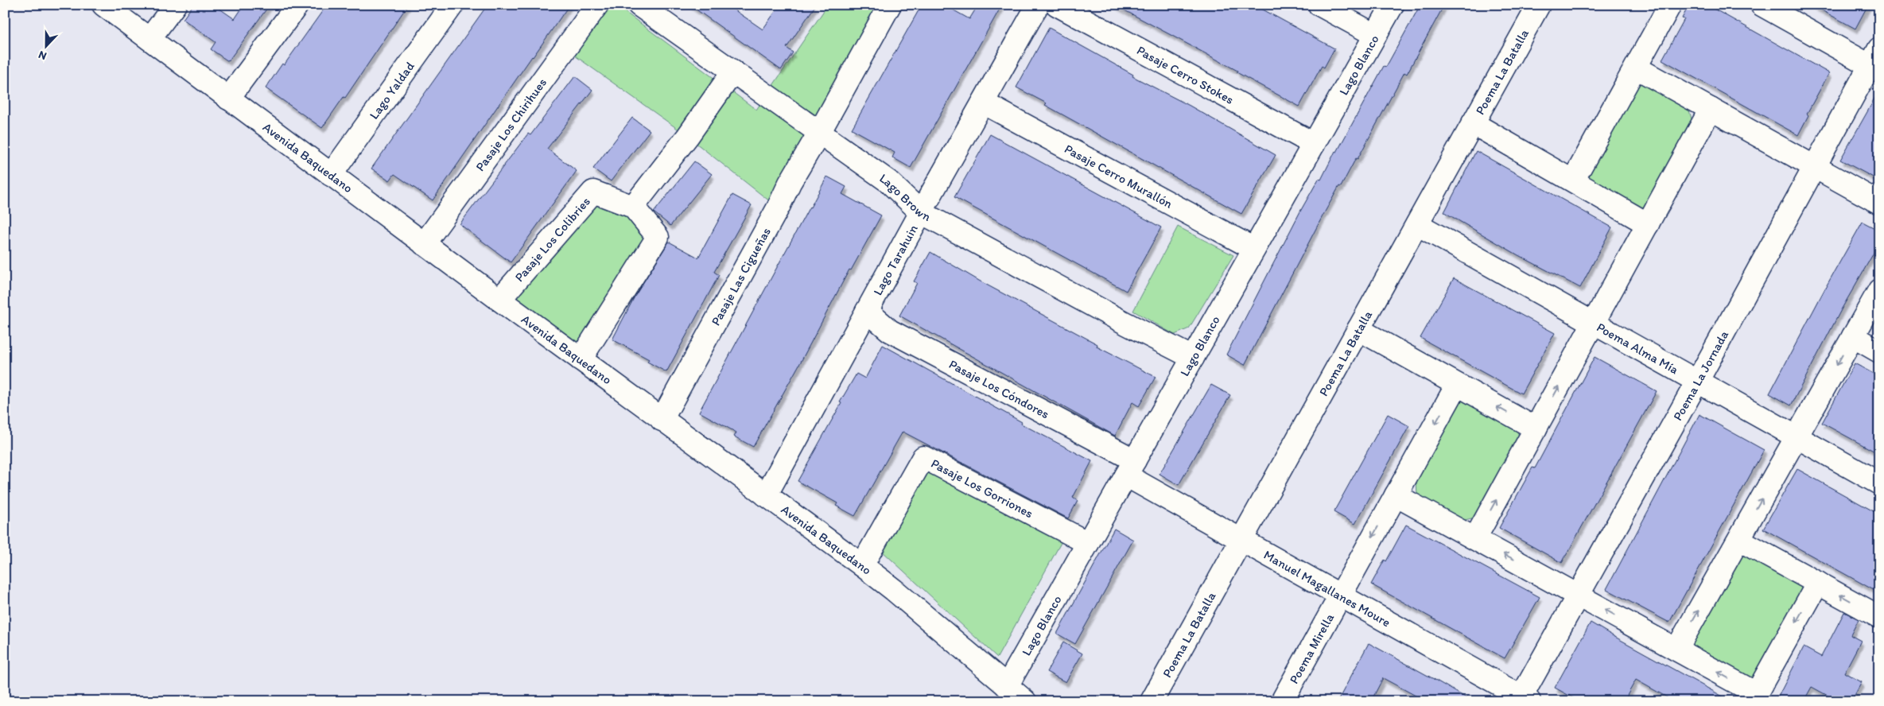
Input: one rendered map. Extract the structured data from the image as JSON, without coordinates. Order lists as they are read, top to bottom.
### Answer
{
  "streets": {
    "street": [
      "Lago Blanco",
      "Poema La Batalla",
      "Pasaje Cerro Stokes",
      "Lago Yaldad",
      "Pasaje Los Chirihues",
      "Avenida Baquedano",
      "Pasaje Cerro Murallón",
      "Lago Brown",
      "Pasaje Los Colibries",
      "Lago Tarahuin",
      "Pasaje Las Cigueñas",
      "Poema Alma Mía",
      "Poema La Jornada",
      "Pasaje Los Cóndores",
      "Pasaje Los Gorriones",
      "Manuel Magallanes Moure",
      "Poema Mirella"
    ]
  },
  "crossings": [
    ["Lago Blanco", "Pasaje Cerro Stokes"],
    ["Lago Blanco", "Avenida Baquedano"],
    ["Lago Blanco", "Pasaje Cerro Murallón"],
    ["Lago Blanco", "Lago Brown"],
    ["Lago Blanco", "Pasaje Los Cóndores"],
    ["Lago Blanco", "Pasaje Los Gorriones"],
    ["Lago Blanco", "Manuel Magallanes Moure"],
    ["Poema La Batalla", "Poema Alma Mía"],
    ["Poema La Batalla", "Manuel Magallanes Moure"],
    ["Lago Yaldad", "Avenida Baquedano"],
    ["Pasaje Los Chirihues", "Avenida Baquedano"],
    ["Avenida Baquedano", "Pasaje Los Colibries"],
    ["Avenida Baquedano", "Lago Tarahuin"],
    ["Avenida Baquedano", "Pasaje Las Cigueñas"],
    ["Avenida Baquedano", "Pasaje Los Gorriones"],
    ["Pasaje Cerro Murallón", "Lago Tarahuin"],
    ["Lago Brown", "Lago Tarahuin"],
    ["Lago Brown", "Pasaje Las Cigueñas"],
    ["Lago Tarahuin", "Pasaje Los Cóndores"],
    ["Poema Alma Mía", "Poema La Jornada"],
    ["Poema La Jornada", "Manuel Magallanes Moure"],
    ["Pasaje Los Cóndores", "Manuel Magallanes Moure"],
    ["Manuel Magallanes Moure", "Poema Mirella"]
  ],
  "north": "bottom"
}
